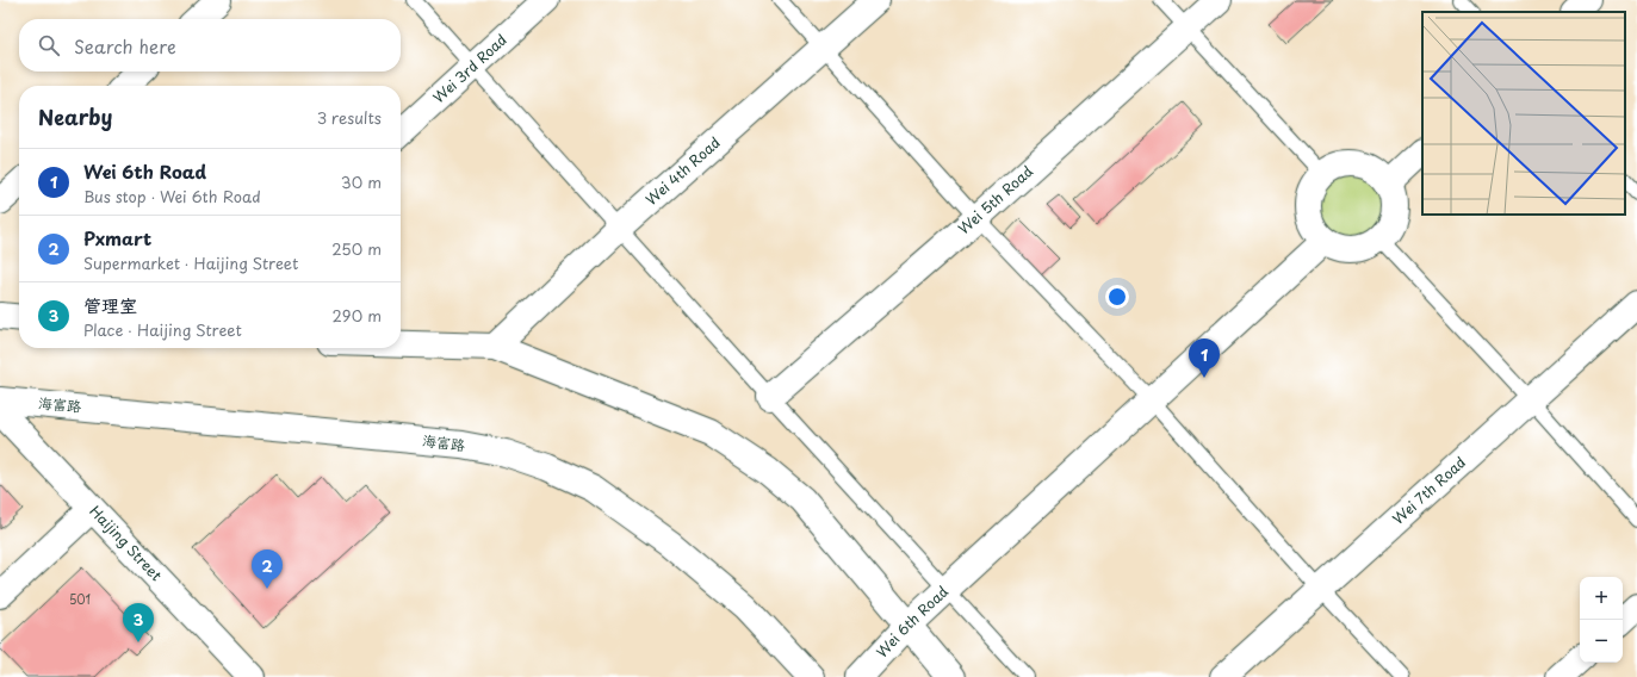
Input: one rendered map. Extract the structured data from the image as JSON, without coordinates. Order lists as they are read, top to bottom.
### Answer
{
  "streets": {
    "street": [
      "Wei 3rd Road",
      "Wei 4th Road",
      "Wei 5th Road",
      "海富路",
      "Wei 7th Road",
      "Haijing Street",
      "Wei 6th Road"
    ]
  },
  "house_numbers": ["501"],
  "page": {
    "search": "Search here",
    "heading": ["Nearby", "3 results"],
    "list": [
      {
        "mark": "1",
        "name": "Wei 6th Road",
        "note": "Bus stop · Wei 6th Road",
        "value": "30 m"
      },
      {
        "mark": "2",
        "name": "Pxmart",
        "note": "Supermarket · Haijing Street",
        "value": "250 m"
      },
      {
        "mark": "3",
        "name": "管理室",
        "note": "Place · Haijing Street",
        "value": "290 m"
      }
    ],
    "pins": ["1", "2", "3"],
    "map_buttons": ["+", "−"]
  }
}
